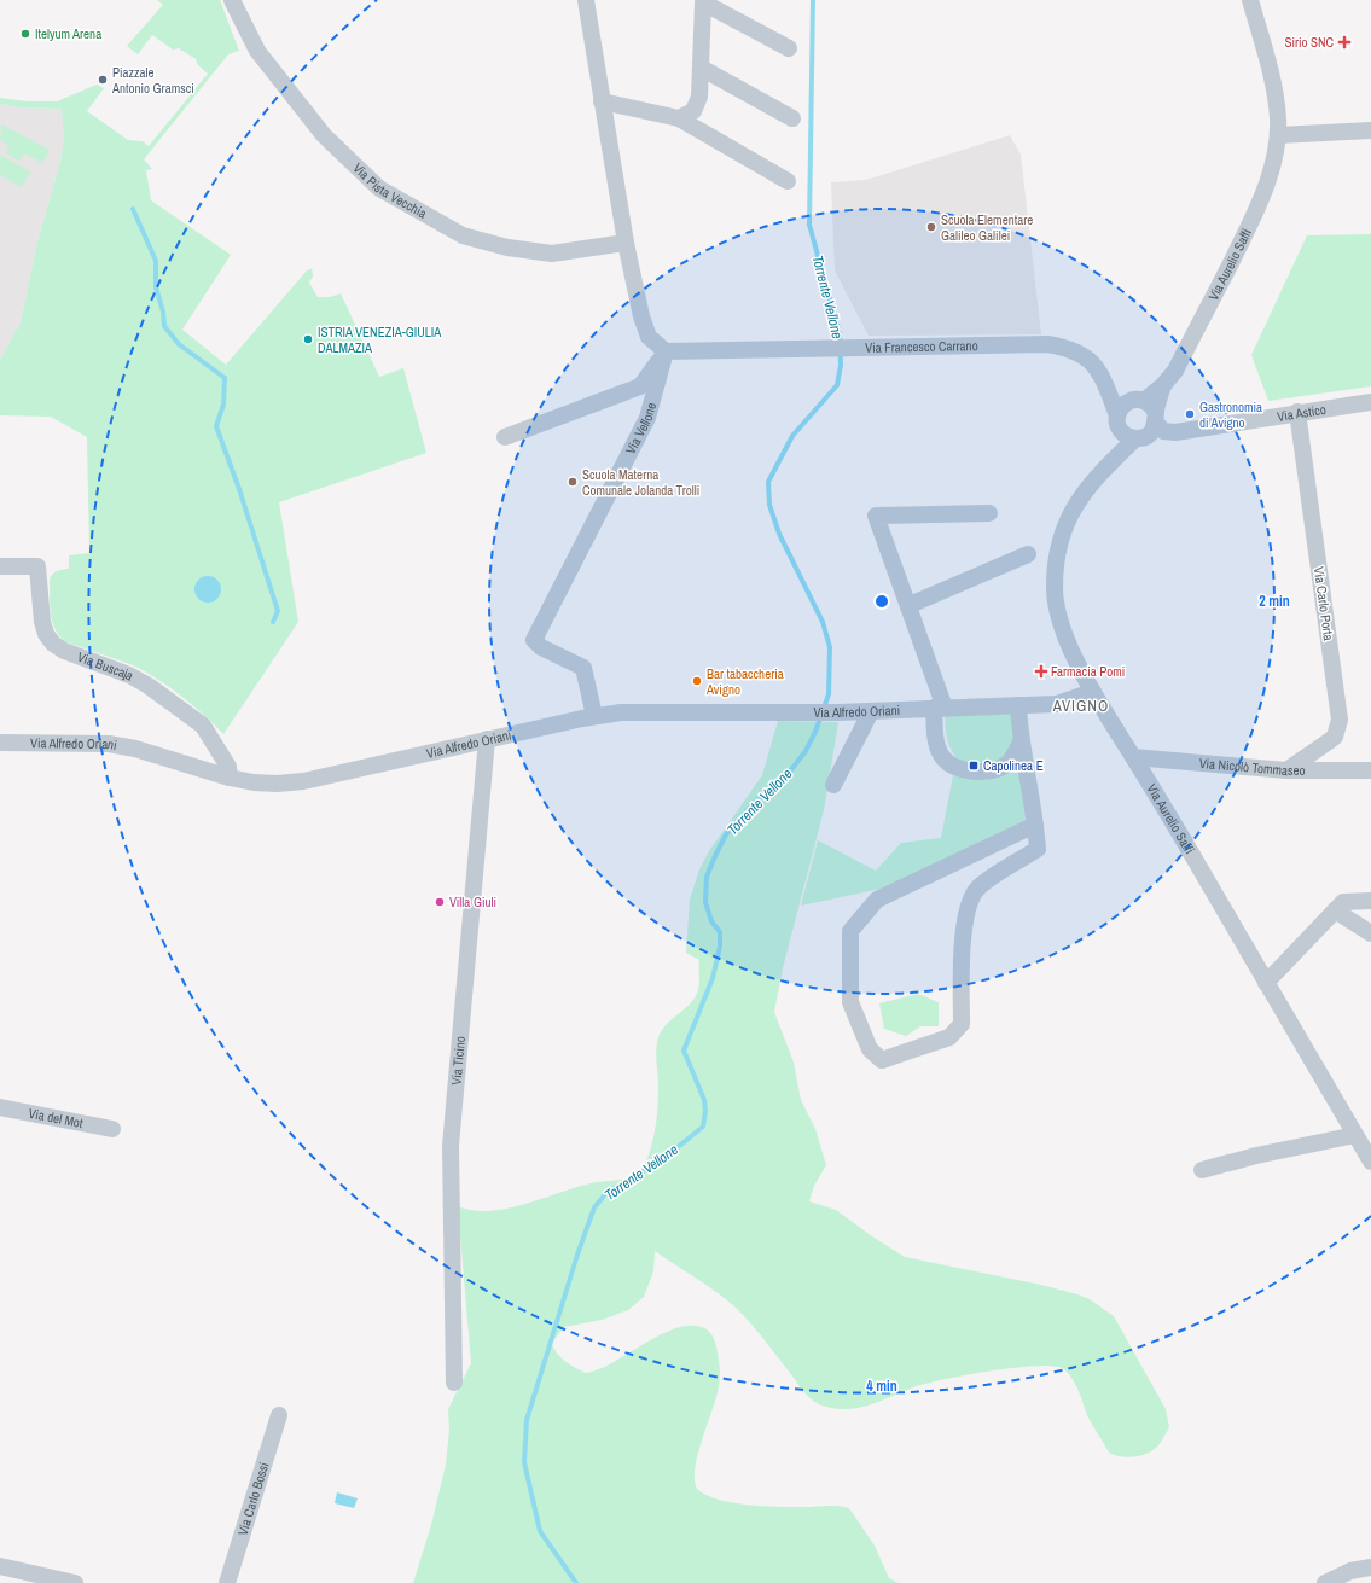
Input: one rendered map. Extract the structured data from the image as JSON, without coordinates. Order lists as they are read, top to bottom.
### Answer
{
  "streets": {
    "street": [
      "Via Pista Vecchia",
      "Via Aurelio Saffi",
      "Via Francesco Carrano",
      "Via Astico",
      "Via Vellone",
      "Via Carlo Porta",
      "Via Buscaja",
      "Via Alfredo Oriani",
      "Via Nicolò Tommaseo",
      "Via Ticino",
      "Via del Mot",
      "Via Carlo Bossi"
    ]
  },
  "crossings": [
    ["Via Aurelio Saffi", "Via Francesco Carrano"],
    ["Via Aurelio Saffi", "Via Astico"],
    ["Via Aurelio Saffi", "Via Alfredo Oriani"],
    ["Via Aurelio Saffi", "Via Nicolò Tommaseo"],
    ["Via Francesco Carrano", "Via Astico"],
    ["Via Francesco Carrano", "Via Vellone"],
    ["Via Astico", "Via Carlo Porta"],
    ["Via Vellone", "Via Alfredo Oriani"],
    ["Via Carlo Porta", "Via Nicolò Tommaseo"],
    ["Via Buscaja", "Via Alfredo Oriani"],
    ["Via Alfredo Oriani", "Via Ticino"]
  ],
  "districts": ["AVIGNO"],
  "water": ["Torrente Vellone"],
  "places": {
    "other": [
      "Itelyum Arena",
      "Piazzale Antonio Gramsci",
      "Scuola Elementare Galileo Galilei",
      "ISTRIA VENEZIA-GIULIA DALMAZIA",
      "Gastronomia di Avigno",
      "Scuola Materna Comunale Jolanda Trolli",
      "Bar tabaccheria Avigno",
      "Villa Giuli"
    ],
    "health": ["Sirio SNC", "Farmacia Pomi"],
    "transit": ["Capolinea E"]
  },
  "rings": ["2 min", "4 min"]
}
